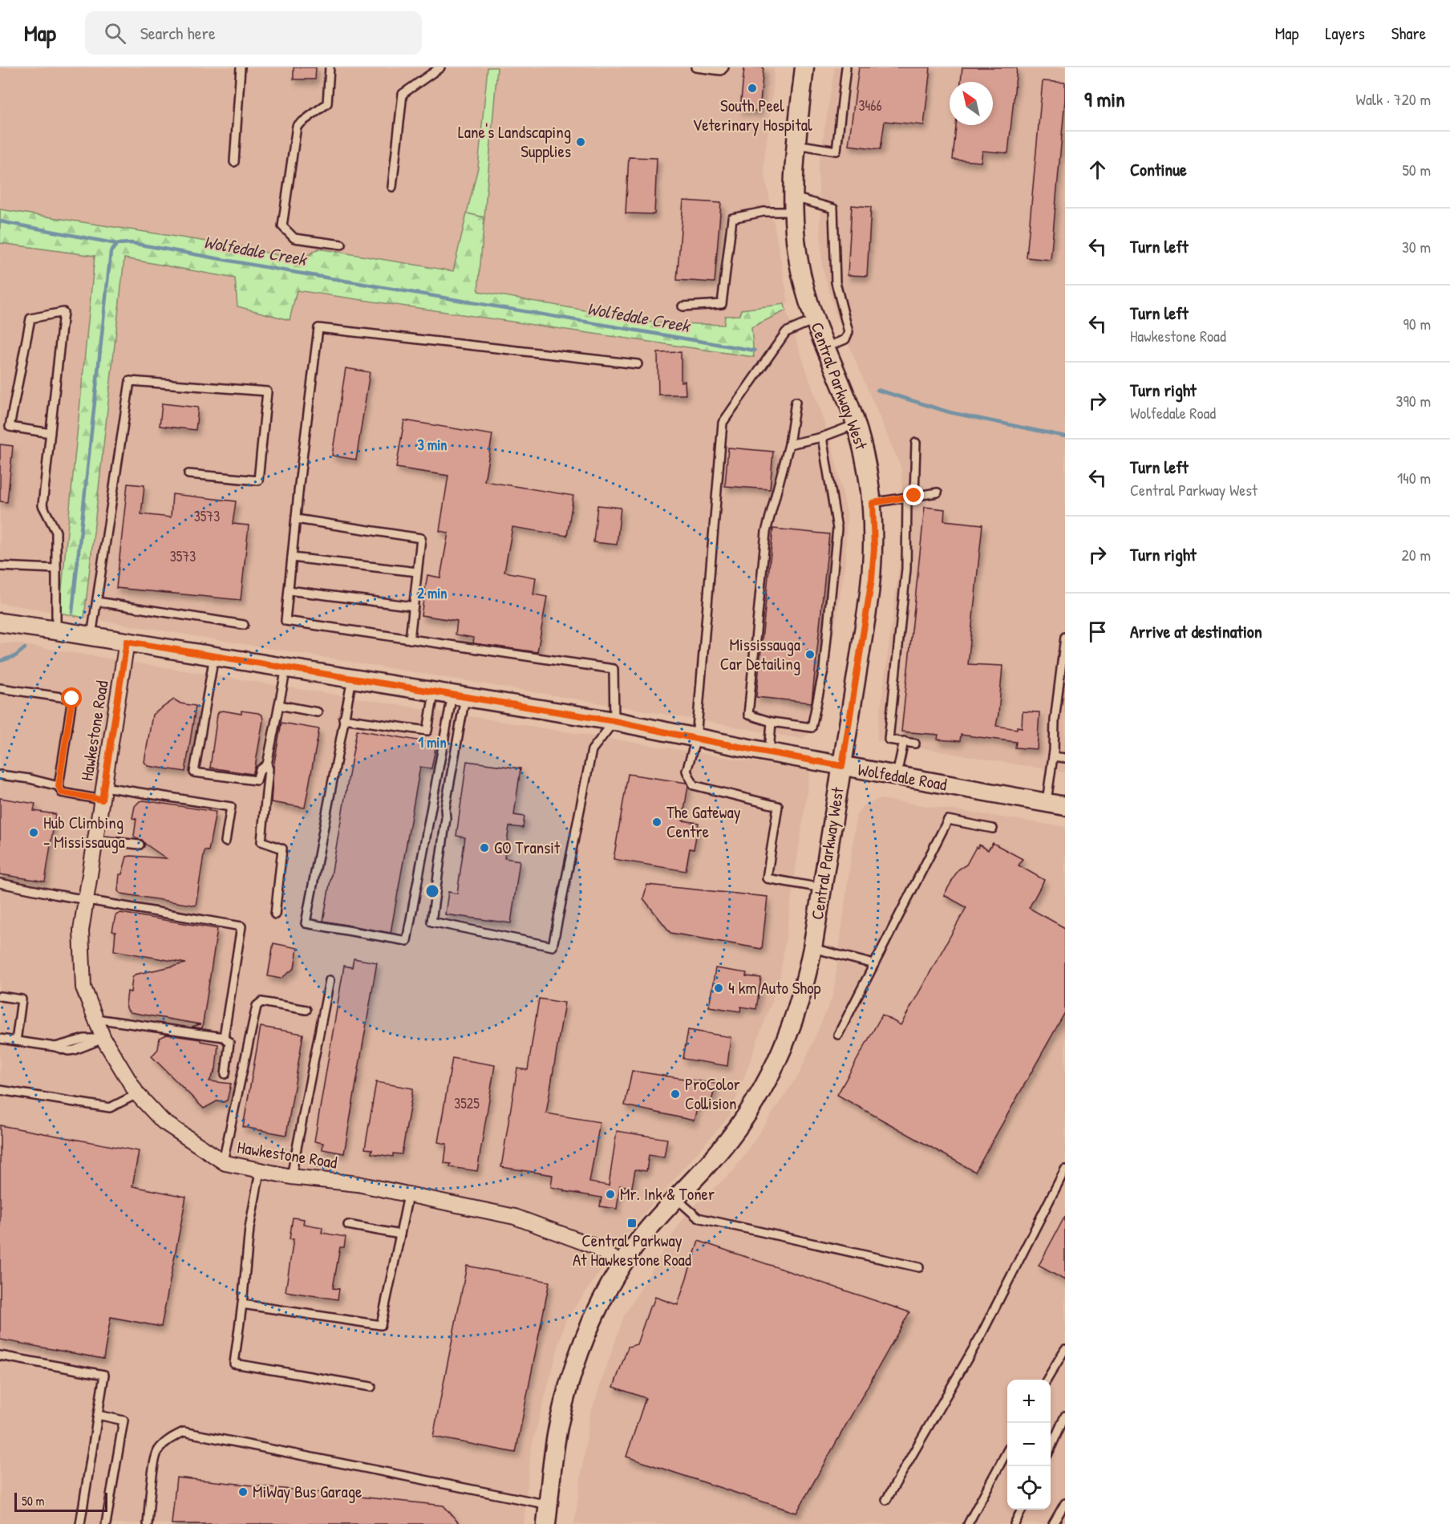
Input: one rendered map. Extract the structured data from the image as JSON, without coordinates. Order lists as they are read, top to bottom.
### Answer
{
  "streets": {
    "street": ["Central Parkway West", "Hawkestone Road", "Wolfedale Road"]
  },
  "crossings": [
    ["Central Parkway West", "Hawkestone Road"],
    ["Central Parkway West", "Wolfedale Road"],
    ["Hawkestone Road", "Wolfedale Road"]
  ],
  "water": ["Wolfedale Creek"],
  "places": {
    "other": [
      "South Peel Veterinary Hospital",
      "Lane's Landscaping Supplies",
      "Mississauga Car Detailing",
      "The Gateway Centre",
      "Hub Climbing - Mississauga",
      "GO Transit",
      "4 km Auto Shop",
      "ProColor Collision",
      "Mr. Ink & Toner",
      "MiWay Bus Garage"
    ],
    "transit": ["Central Parkway At Hawkestone Road"]
  },
  "house_numbers": [
    "3466",
    "3573",
    "3573",
    "3525"
  ],
  "scale_bar": "50 m",
  "north": "top left",
  "page": {
    "header": "Map",
    "search": "Search here",
    "nav": ["Map", "Layers", "Share"],
    "heading": ["9 min", "Walk · 720 m"],
    "list": [
      ["Continue", "50 m"],
      ["Turn left", "30 m"],
      ["Turn left", "Hawkestone Road", "90 m"],
      ["Turn right", "Wolfedale Road", "390 m"],
      ["Turn left", "Central Parkway West", "140 m"],
      ["Turn right", "20 m"],
      "Arrive at destination"
    ],
    "map_buttons": ["+", "−"],
    "scale": "50 m"
  },
  "rings": ["3 min", "2 min", "1 min"]
}
